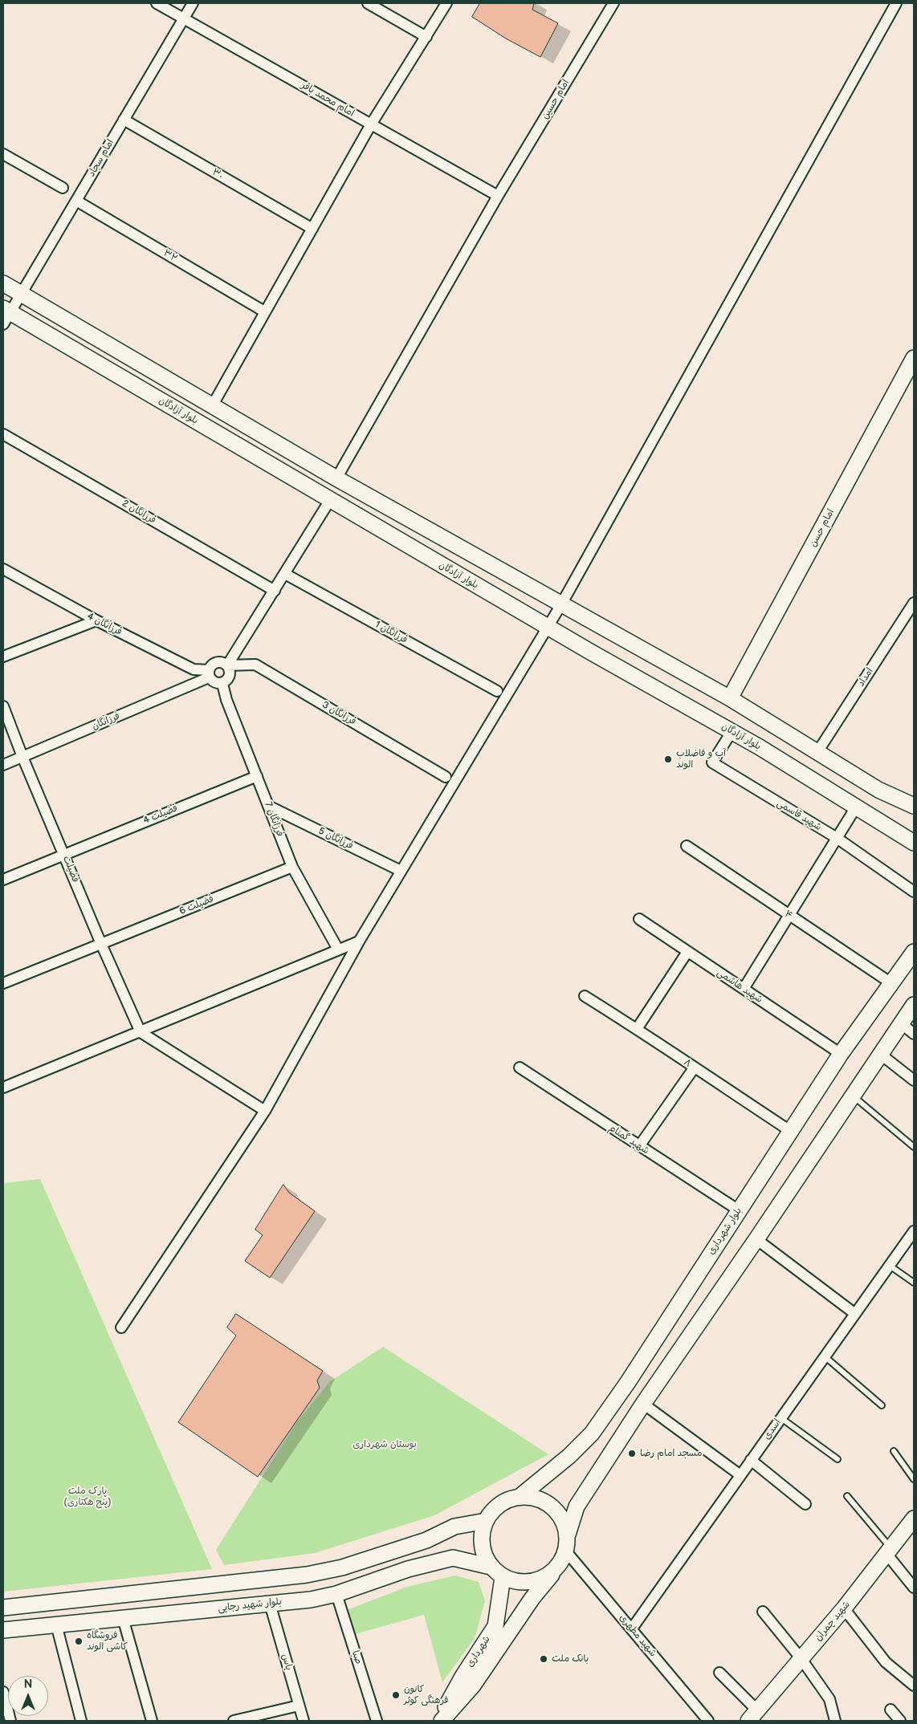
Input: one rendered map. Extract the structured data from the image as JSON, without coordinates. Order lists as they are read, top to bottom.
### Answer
{
  "streets": {
    "street": [
      "امام محمد باقر",
      "امام حسین",
      "امام سجاد",
      "۳۰",
      "۳۲",
      "بلوار آزادگان",
      "فرزانگان 2",
      "امام حسن",
      "فرزانگان 4",
      "فرزانگان 1",
      "امداد",
      "فرزانگان 3",
      "فرزانگان",
      "فضیلت 4",
      "شهید قاسمی",
      "فرزانگان 7",
      "فرزانگان 5",
      "فضیلت",
      "فضیلت 6",
      "۴",
      "شهید هاشمی",
      "۸",
      "شهید گمنام",
      "بلوار شهرداری",
      "اسدی",
      "بلوار شهید رجایی",
      "شهید چمران",
      "شهید مطهری",
      "شهرداری",
      "صبا",
      "یاس"
    ]
  },
  "crossings": [
    ["امام محمد باقر", "امام حسین"],
    ["امام محمد باقر", "امام سجاد"],
    ["امام حسین", "بلوار آزادگان"],
    ["امام سجاد", "۳۰"],
    ["امام سجاد", "۳۲"],
    ["امام سجاد", "بلوار آزادگان"],
    ["بلوار آزادگان", "امام حسن"],
    ["بلوار آزادگان", "امداد"],
    ["بلوار آزادگان", "شهید قاسمی"],
    ["فرزانگان 4", "فرزانگان 3"],
    ["فرزانگان 4", "فرزانگان"],
    ["فرزانگان 4", "فرزانگان 7"],
    ["فرزانگان 3", "فرزانگان"],
    ["فرزانگان 3", "فرزانگان 7"],
    ["فرزانگان", "فرزانگان 7"],
    ["فرزانگان", "فضیلت"],
    ["فضیلت 4", "فرزانگان 7"],
    ["فضیلت 4", "فضیلت"],
    ["فرزانگان 7", "فرزانگان 5"],
    ["فرزانگان 7", "فضیلت 6"],
    ["فضیلت", "فضیلت 6"],
    ["۴", "بلوار شهرداری"],
    ["شهید هاشمی", "بلوار شهرداری"],
    ["۸", "بلوار شهرداری"],
    ["شهید گمنام", "بلوار شهرداری"],
    ["بلوار شهرداری", "بلوار شهید رجایی"],
    ["بلوار شهرداری", "شهید مطهری"],
    ["بلوار شهرداری", "شهرداری"],
    ["اسدی", "شهید مطهری"],
    ["بلوار شهید رجایی", "شهید مطهری"],
    ["بلوار شهید رجایی", "شهرداری"],
    ["بلوار شهید رجایی", "صبا"],
    ["بلوار شهید رجایی", "یاس"],
    ["شهید مطهری", "شهرداری"]
  ],
  "parks": ["بوستان شهرداری", "پارک ملت (پنج هکتاری)"],
  "places": [
    "آب و فاضلاب الوند",
    "مسجد امام رضا",
    "فروشگاه کاشی الوند",
    "بانک ملت",
    "کانون فرهنگی کوثر"
  ],
  "north": "top"
}
